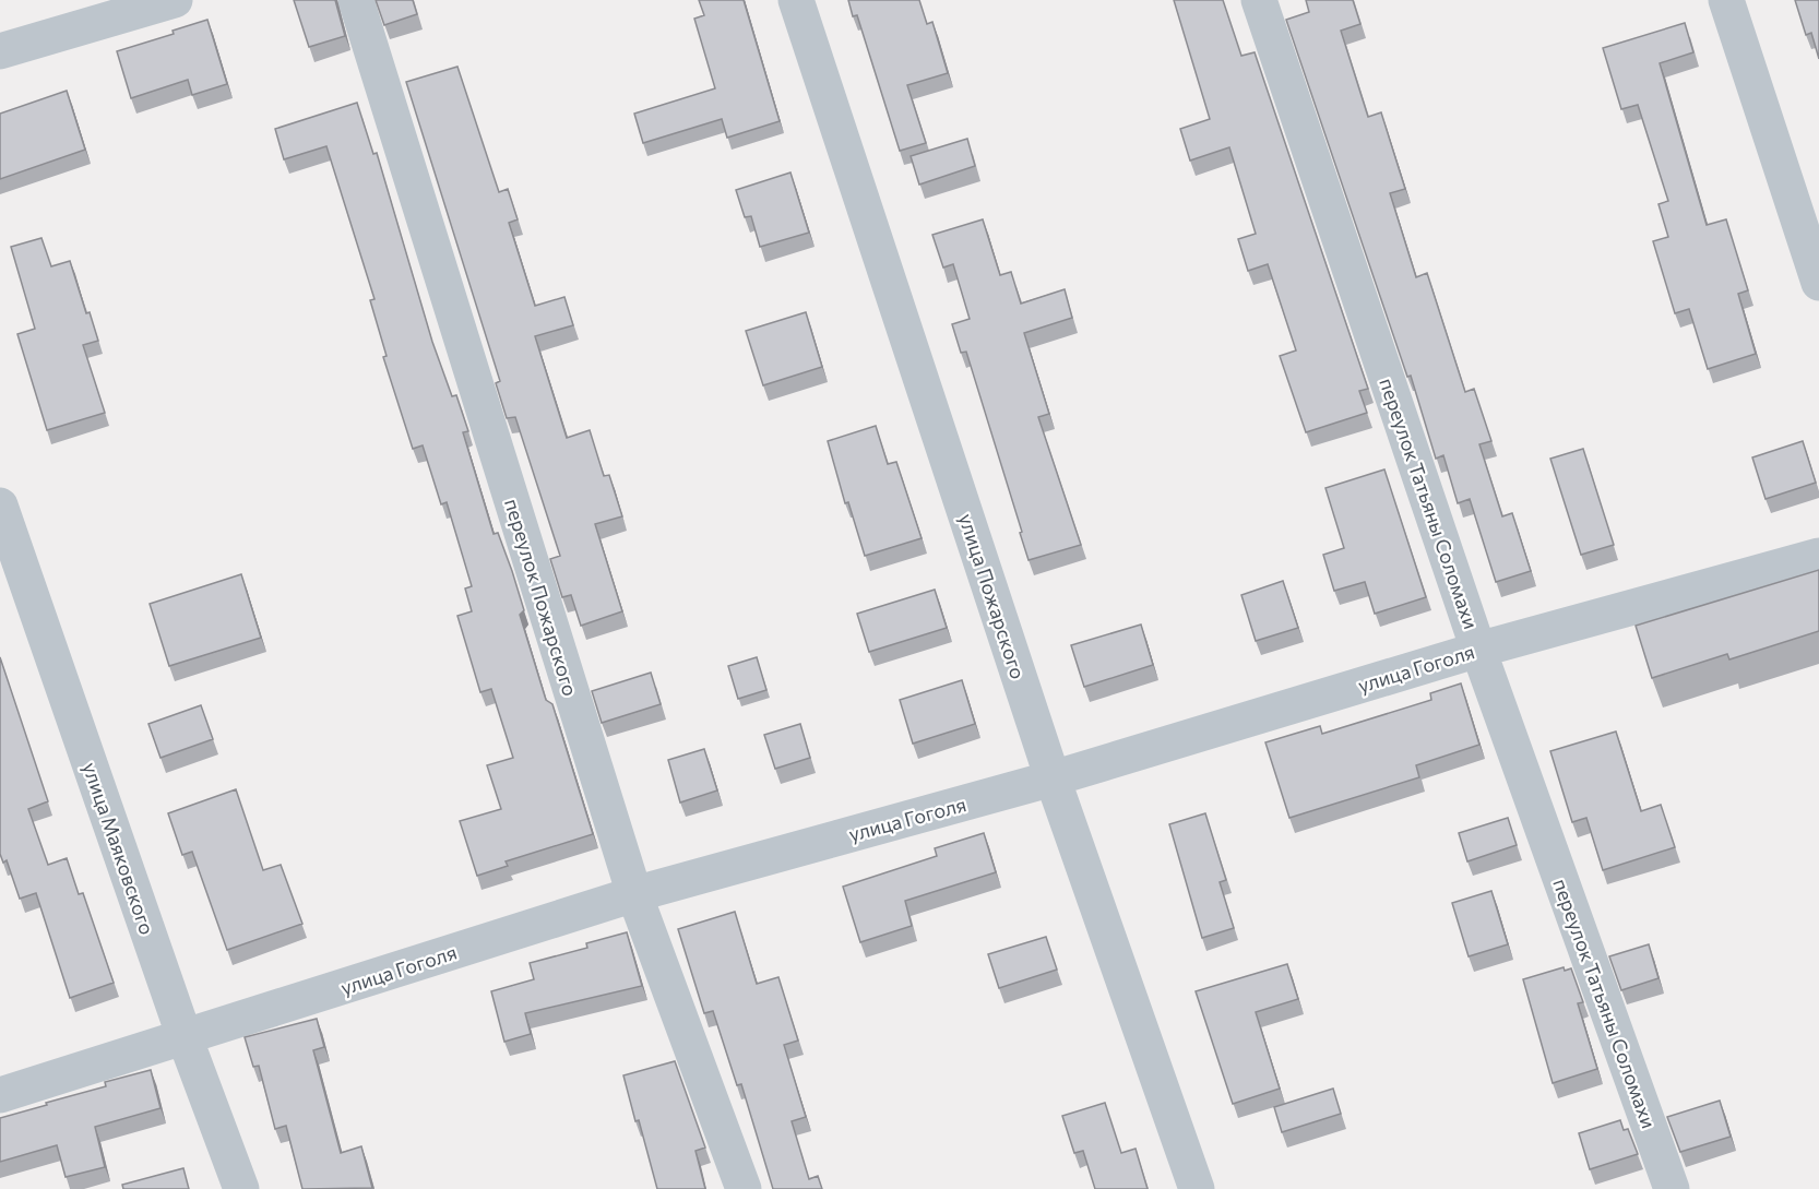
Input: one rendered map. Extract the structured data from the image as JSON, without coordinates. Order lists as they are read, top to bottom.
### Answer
{
  "streets": {
    "street": [
      "переулок Татьяны Соломахи",
      "улица Пожарского",
      "переулок Пожарского",
      "улица Гоголя",
      "улица Маяковского"
    ]
  },
  "crossings": [
    ["переулок Татьяны Соломахи", "улица Гоголя"],
    ["улица Пожарского", "улица Гоголя"],
    ["переулок Пожарского", "улица Гоголя"],
    ["улица Гоголя", "улица Маяковского"]
  ]
}
